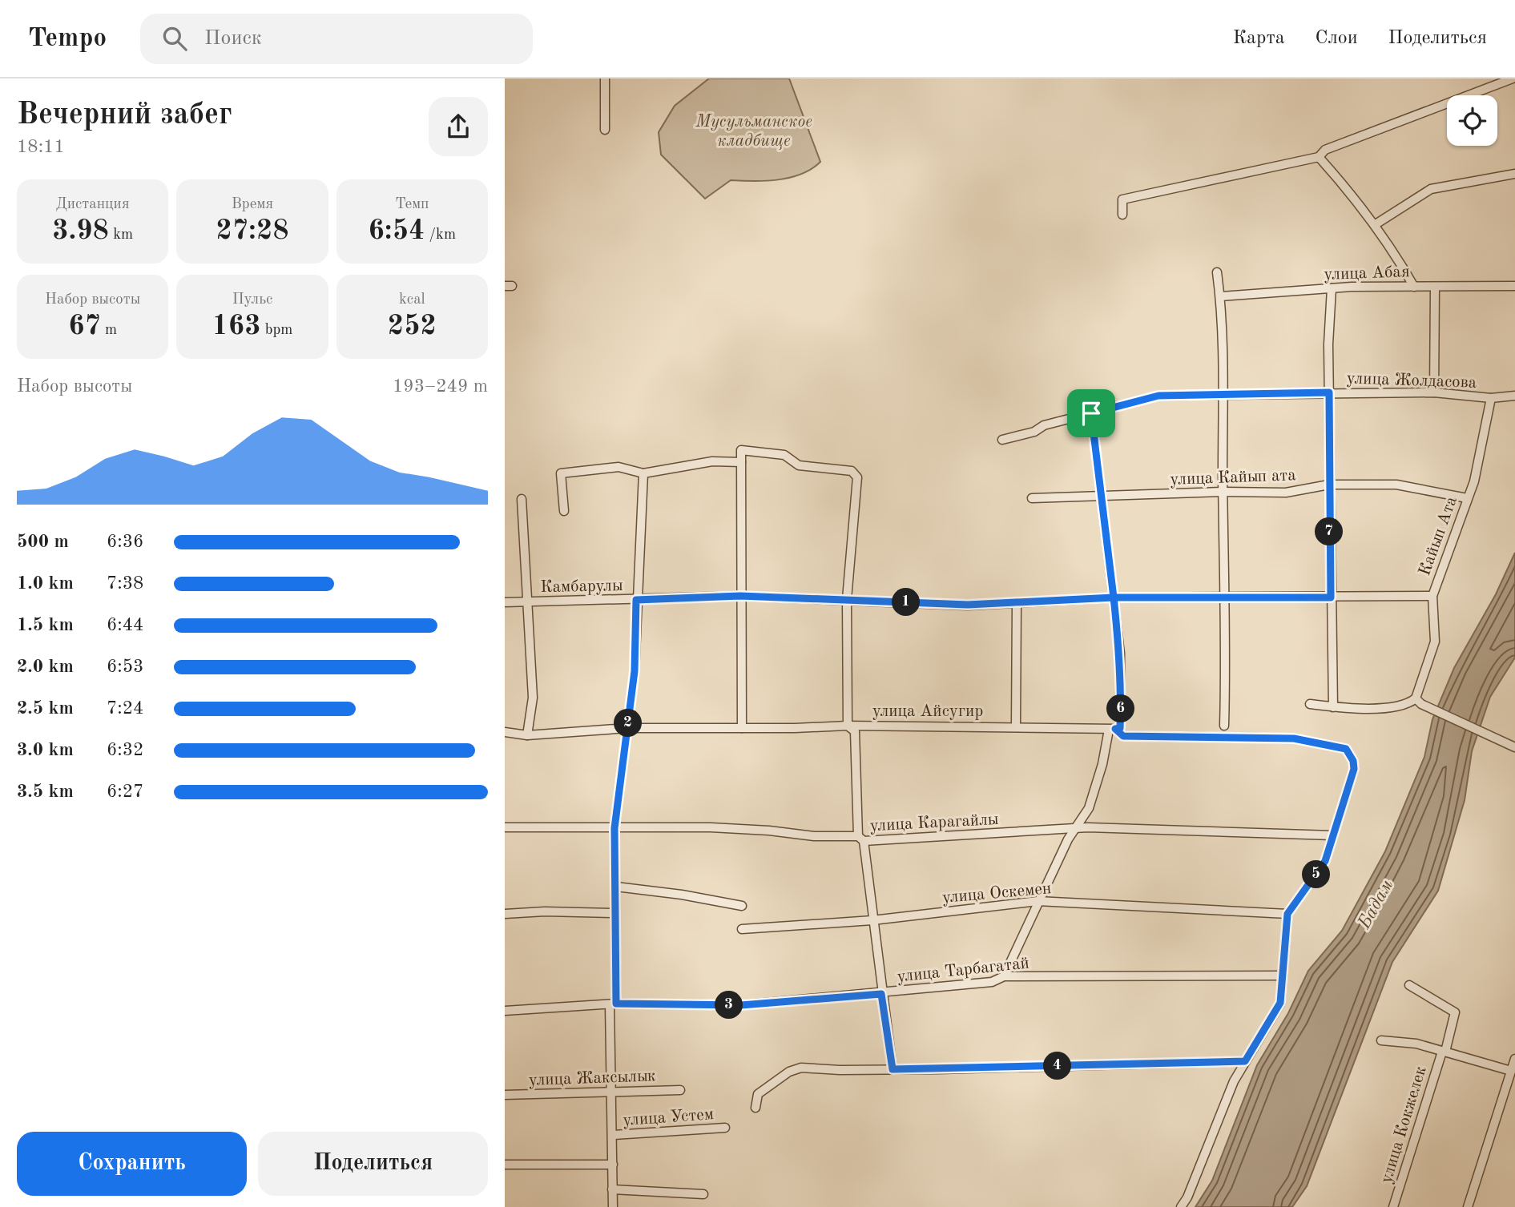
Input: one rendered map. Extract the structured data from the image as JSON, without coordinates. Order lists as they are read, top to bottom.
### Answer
{
  "streets": {
    "street": [
      "улица Абая",
      "улица Жолдасова",
      "улица Кайып ата",
      "Кайып Ата",
      "Камбарулы",
      "улица Айсугир",
      "улица Карагайлы",
      "улица Оскемен",
      "улица Тарбагатай",
      "улица Жаксылык",
      "улица Устем",
      "улица Кокжелек"
    ]
  },
  "crossings": [
    ["улица Жолдасова", "Кайып Ата"],
    ["улица Кайып ата", "Кайып Ата"],
    ["Кайып Ата", "Камбарулы"],
    ["улица Айсугир", "улица Карагайлы"]
  ],
  "water": ["Бадам"],
  "parks": ["Мусульманское кладбище"],
  "page": {
    "header": "Tempo",
    "search": "Поиск",
    "nav": ["Карта", "Слои", "Поделиться"],
    "heading": ["Вечерний забег", "18:11"],
    "stats": [
      ["Дистанция", "3.98 km"],
      ["Время", "27:28"],
      ["Темп", "6:54 /km"],
      ["Набор высоты", "67 m"],
      ["Пульс", "163 bpm"],
      ["kcal", "252"]
    ],
    "chart": ["Набор высоты", "193–249 m"],
    "pins": [
      "7",
      "1",
      "6",
      "2",
      "5",
      "3",
      "4"
    ],
    "list": [
      {
        "name": "500 m",
        "note": "6:36"
      },
      {
        "name": "1.0 km",
        "note": "7:38"
      },
      {
        "name": "1.5 km",
        "note": "6:44"
      },
      {
        "name": "2.0 km",
        "note": "6:53"
      },
      {
        "name": "2.5 km",
        "note": "7:24"
      },
      {
        "name": "3.0 km",
        "note": "6:32"
      },
      {
        "name": "3.5 km",
        "note": "6:27"
      }
    ],
    "buttons": ["Сохранить", "Поделиться"]
  }
}
